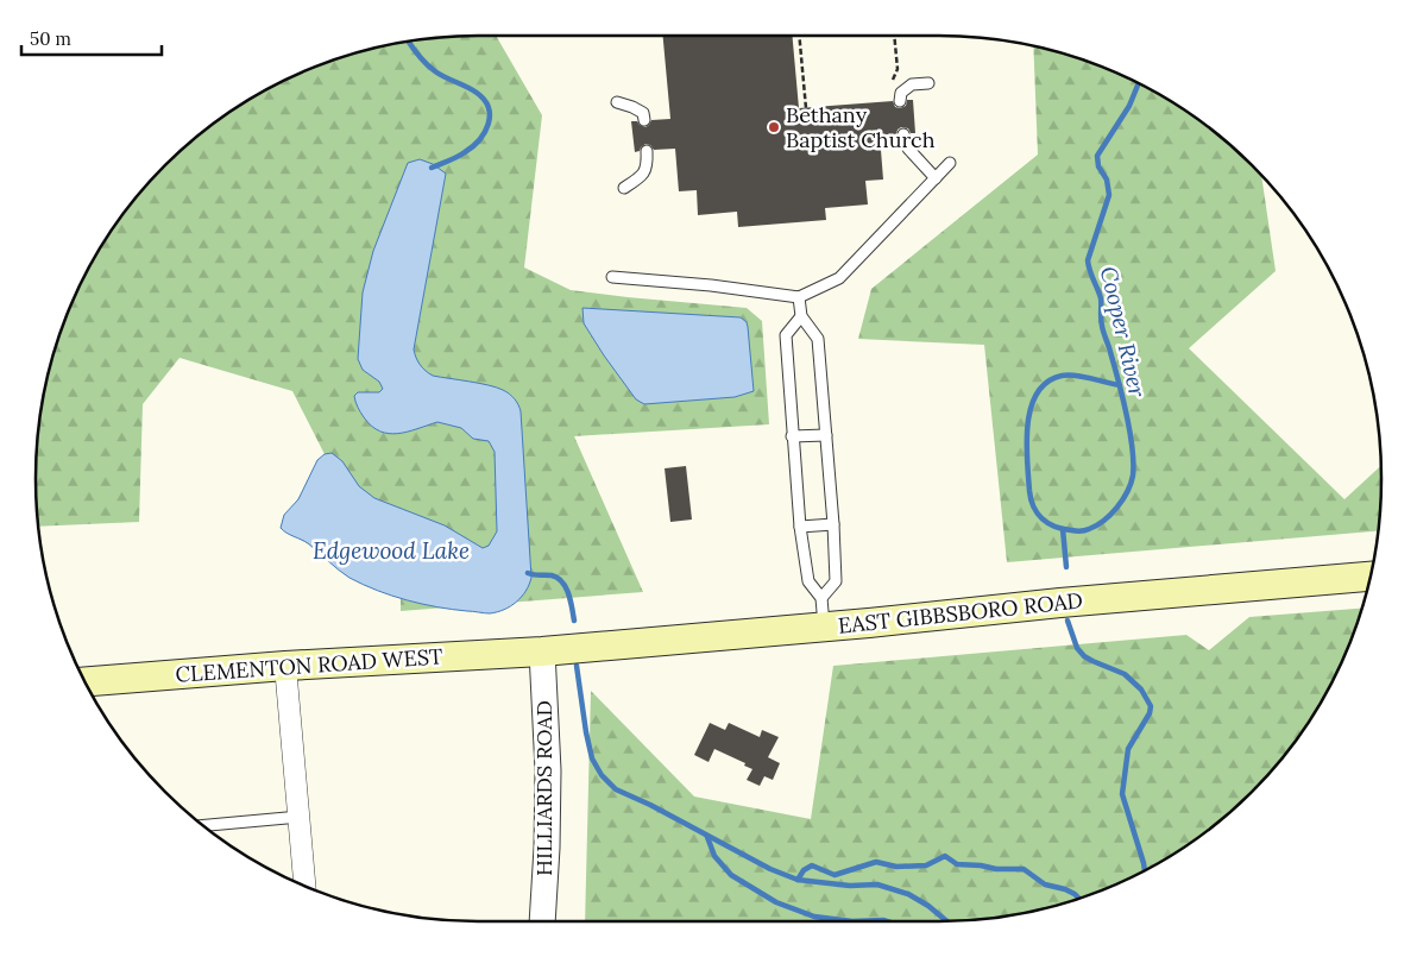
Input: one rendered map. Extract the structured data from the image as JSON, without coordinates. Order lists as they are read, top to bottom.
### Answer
{
  "streets": {
    "main road": ["EAST GIBBSBORO ROAD", "CLEMENTON ROAD WEST"],
    "street": ["HILLIARDS ROAD"]
  },
  "crossings": [
    ["EAST GIBBSBORO ROAD", "CLEMENTON ROAD WEST"],
    ["EAST GIBBSBORO ROAD", "HILLIARDS ROAD"],
    ["CLEMENTON ROAD WEST", "HILLIARDS ROAD"]
  ],
  "water": ["Cooper River", "Edgewood Lake"],
  "places": ["Bethany Baptist Church"],
  "scale_bar": "50 m"
}
